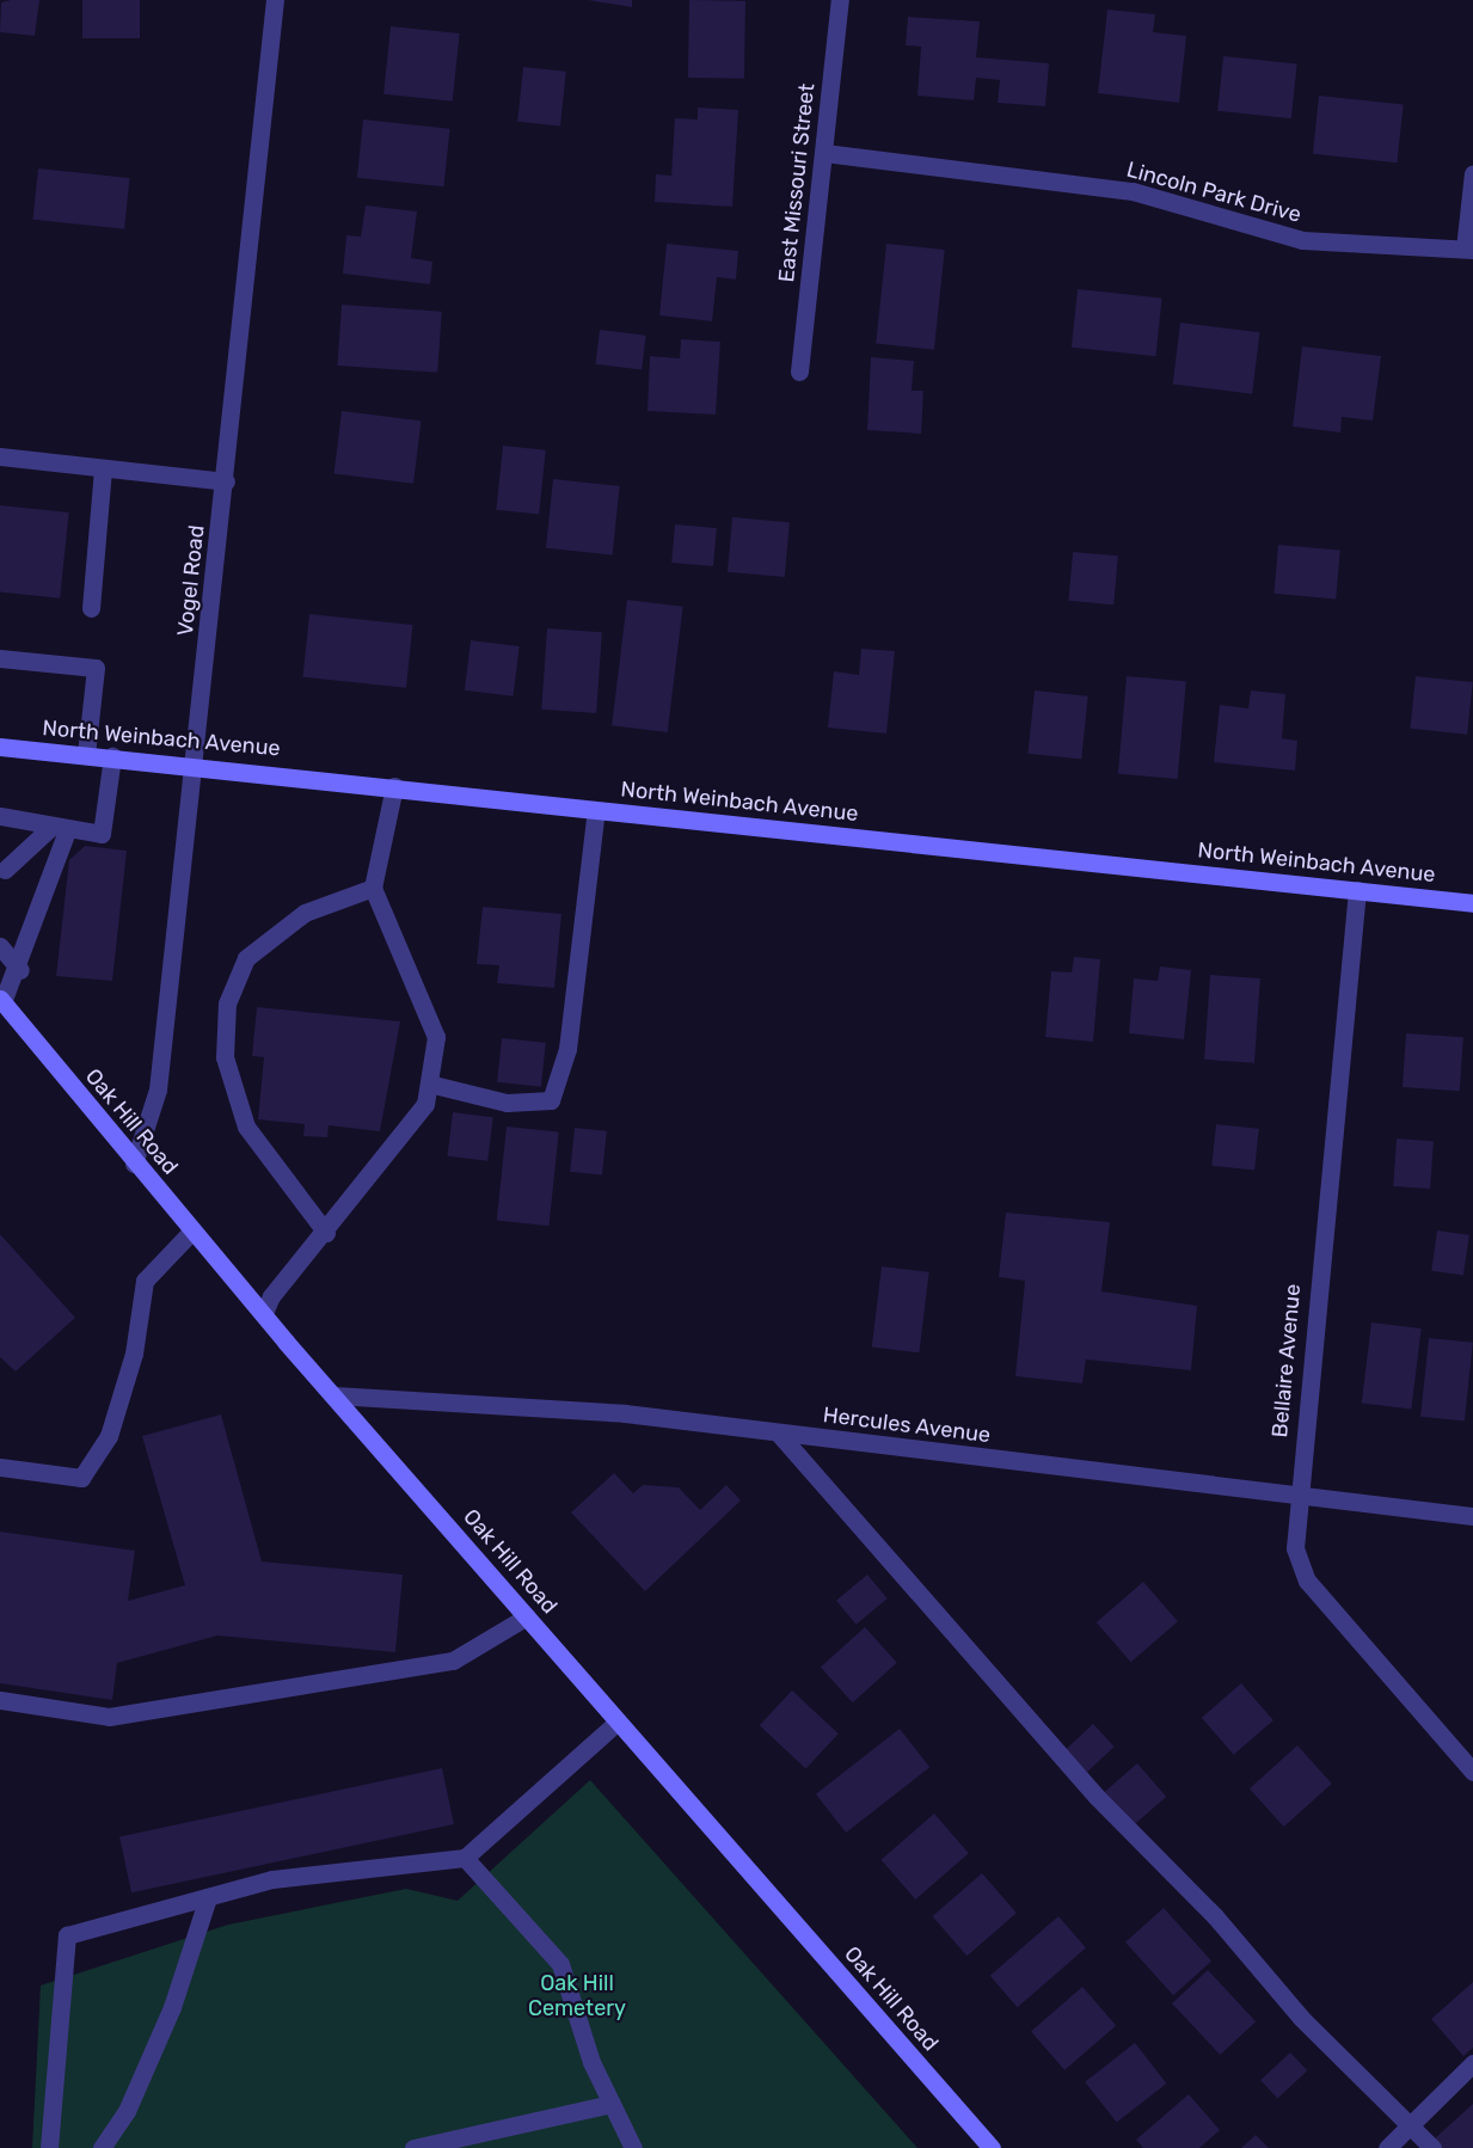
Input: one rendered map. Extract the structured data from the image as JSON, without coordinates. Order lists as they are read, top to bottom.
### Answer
{
  "streets": {
    "main road": ["North Weinbach Avenue", "Oak Hill Road"],
    "street": [
      "East Missouri Street",
      "Lincoln Park Drive",
      "Vogel Road",
      "Bellaire Avenue",
      "Hercules Avenue"
    ]
  },
  "crossings": [
    ["East Missouri Street", "Lincoln Park Drive"],
    ["Vogel Road", "North Weinbach Avenue"],
    ["Vogel Road", "Oak Hill Road"],
    ["North Weinbach Avenue", "Bellaire Avenue"],
    ["Oak Hill Road", "Hercules Avenue"],
    ["Bellaire Avenue", "Hercules Avenue"]
  ],
  "parks": ["Oak Hill Cemetery"]
}
